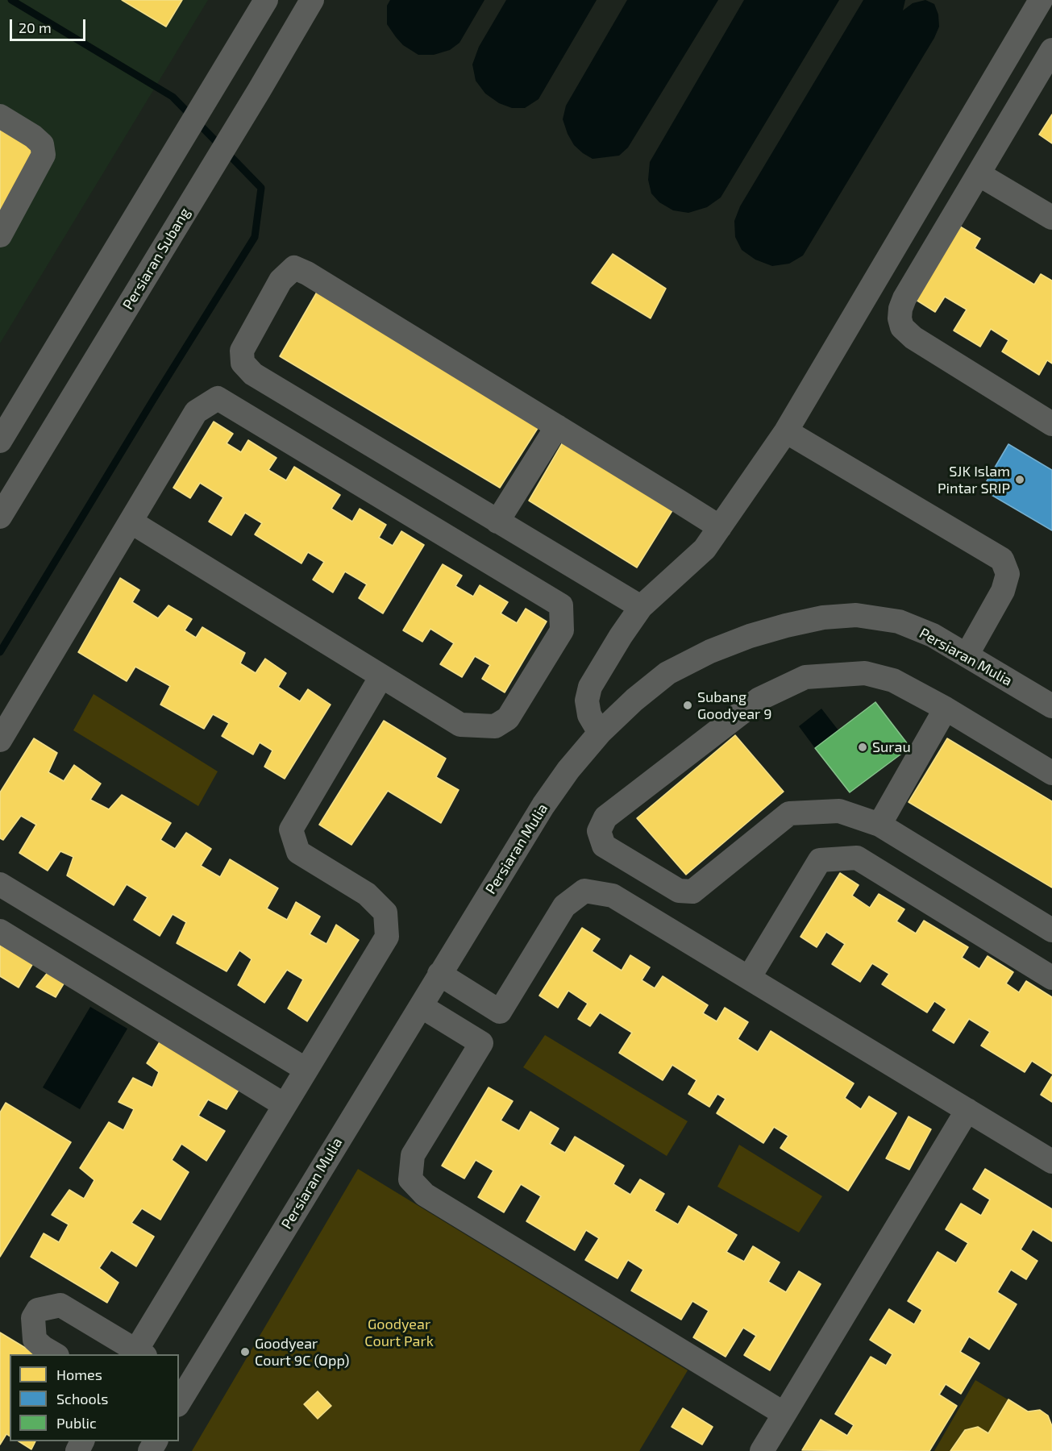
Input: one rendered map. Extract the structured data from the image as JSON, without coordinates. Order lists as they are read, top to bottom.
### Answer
{
  "streets": {
    "street": ["Persiaran Subang", "Persiaran Mulia"]
  },
  "parks": ["Goodyear Court Park"],
  "places": [
    "SJK Islam Pintar SRIP",
    "Subang Goodyear 9",
    "Surau",
    "Goodyear Court 9C (Opp)"
  ],
  "legend": ["Homes", "Schools", "Public"],
  "scale_bar": "20 m"
}
